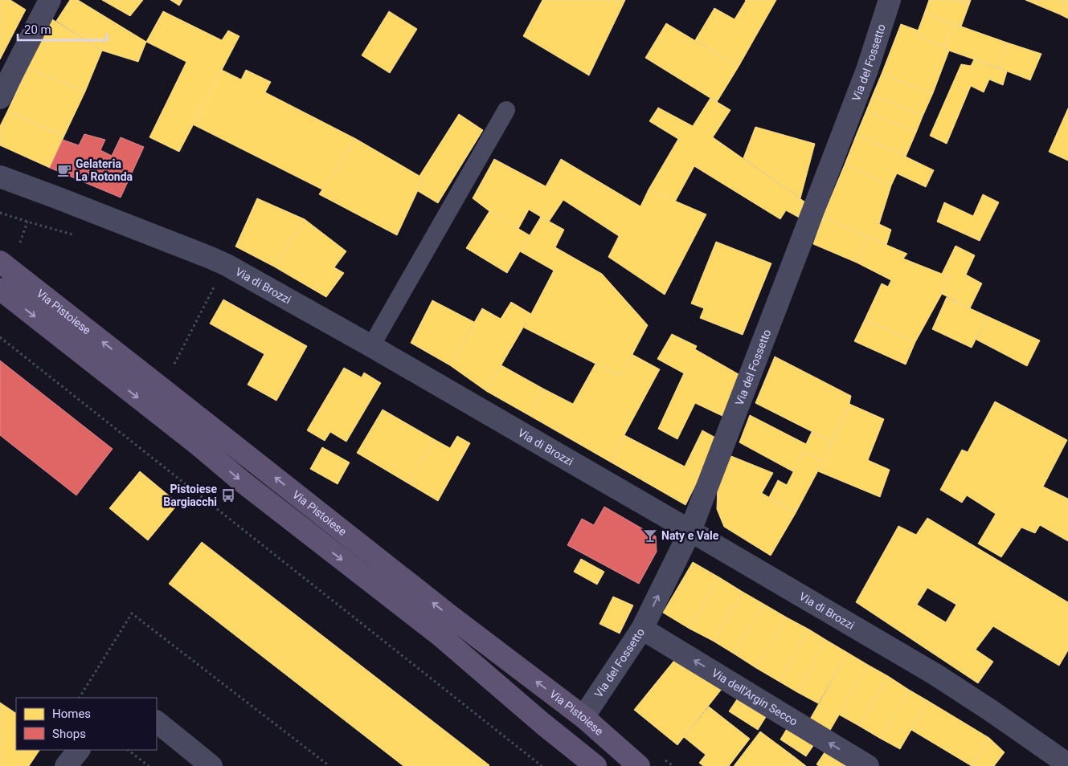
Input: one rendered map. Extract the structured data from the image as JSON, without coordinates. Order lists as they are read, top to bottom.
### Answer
{
  "streets": {
    "main road": ["Via Pistoiese"],
    "street": ["Via del Fossetto", "Via di Brozzi", "Via dell'Argin Secco"]
  },
  "crossings": [
    ["Via del Fossetto", "Via di Brozzi"],
    ["Via del Fossetto", "Via Pistoiese"],
    ["Via del Fossetto", "Via dell'Argin Secco"]
  ],
  "one_way": ["Via dell'Argin Secco"],
  "places": {
    "cafe": ["Gelateria La Rotonda"],
    "bus stop": ["Pistoiese Bargiacchi"],
    "bar": ["Naty e Vale"]
  },
  "legend": ["Homes", "Shops"],
  "scale_bar": "20 m"
}
